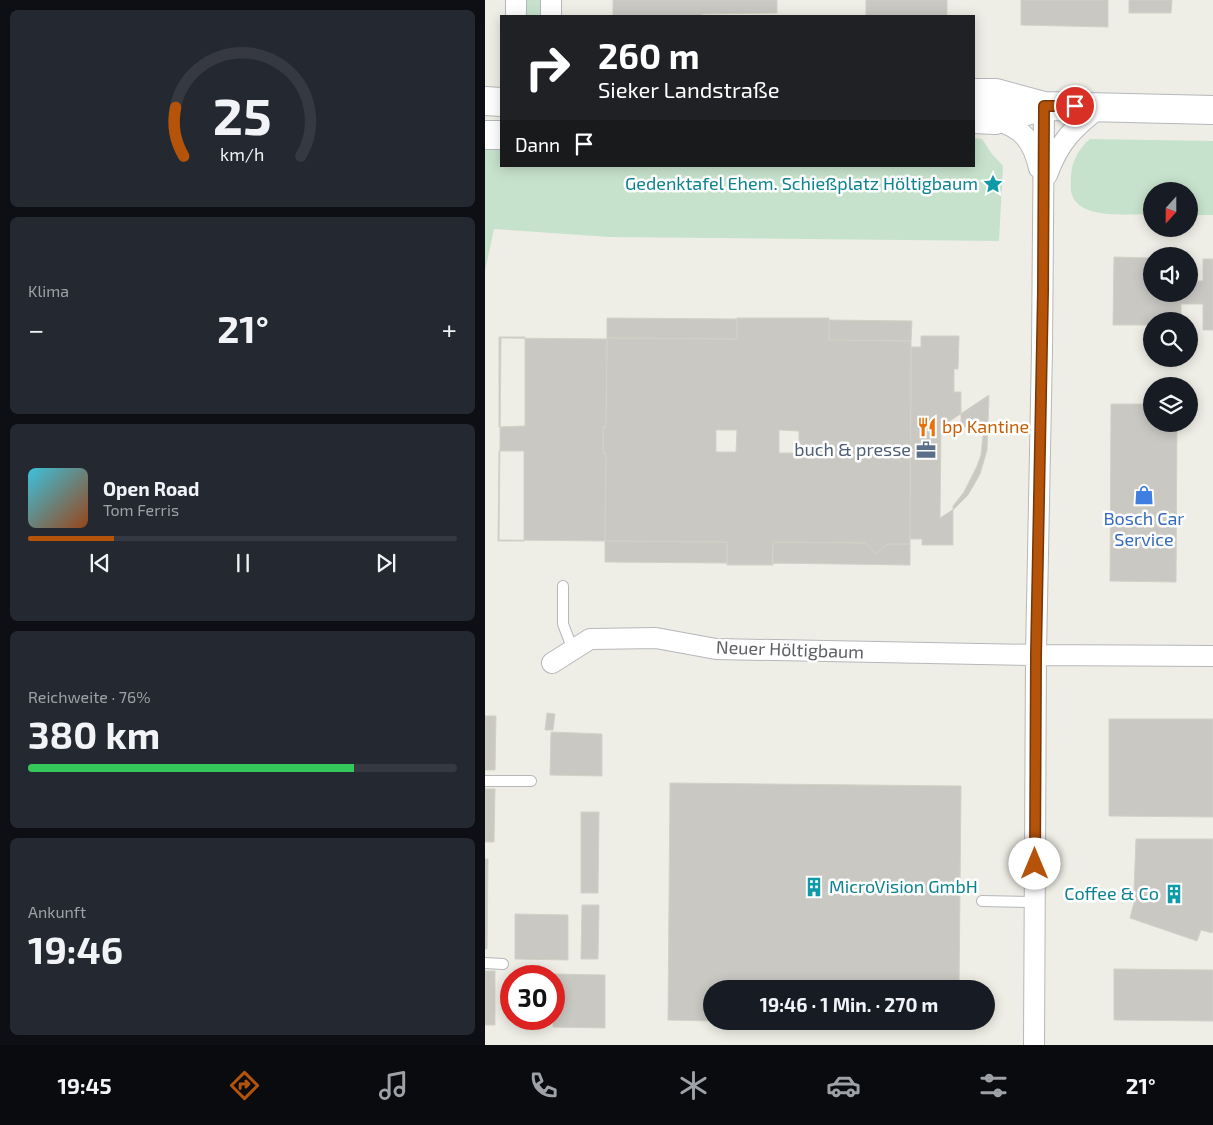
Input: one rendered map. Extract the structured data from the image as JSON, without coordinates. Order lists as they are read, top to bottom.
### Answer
{
  "streets": {
    "street": ["Neuer Höltigbaum"]
  },
  "places": {
    "place": ["Gedenktafel Ehem. Schießplatz Höltigbaum"],
    "restaurant": ["bp Kantine"],
    "office": ["buch & presse"],
    "shop": ["Bosch Car Service"],
    "building": ["MicroVision GmbH", "Coffee & Co"]
  },
  "north": "bottom",
  "page": {
    "turn": ["260 m", "Sieker Landstraße"],
    "then": "Dann",
    "tile": [
      "Klima",
      ["Reichweite · 76%", "380 km"],
      ["Ankunft", "19:46"]
    ],
    "heat": ["−", "21°", "+"],
    "song": ["Open Road", "Tom Ferris"],
    "limit": "30",
    "trip": "19:46 · 1 Min. · 270 m",
    "tabs": ["19:45", "21°"],
    "gauge": ["25", "km/h"]
  }
}
